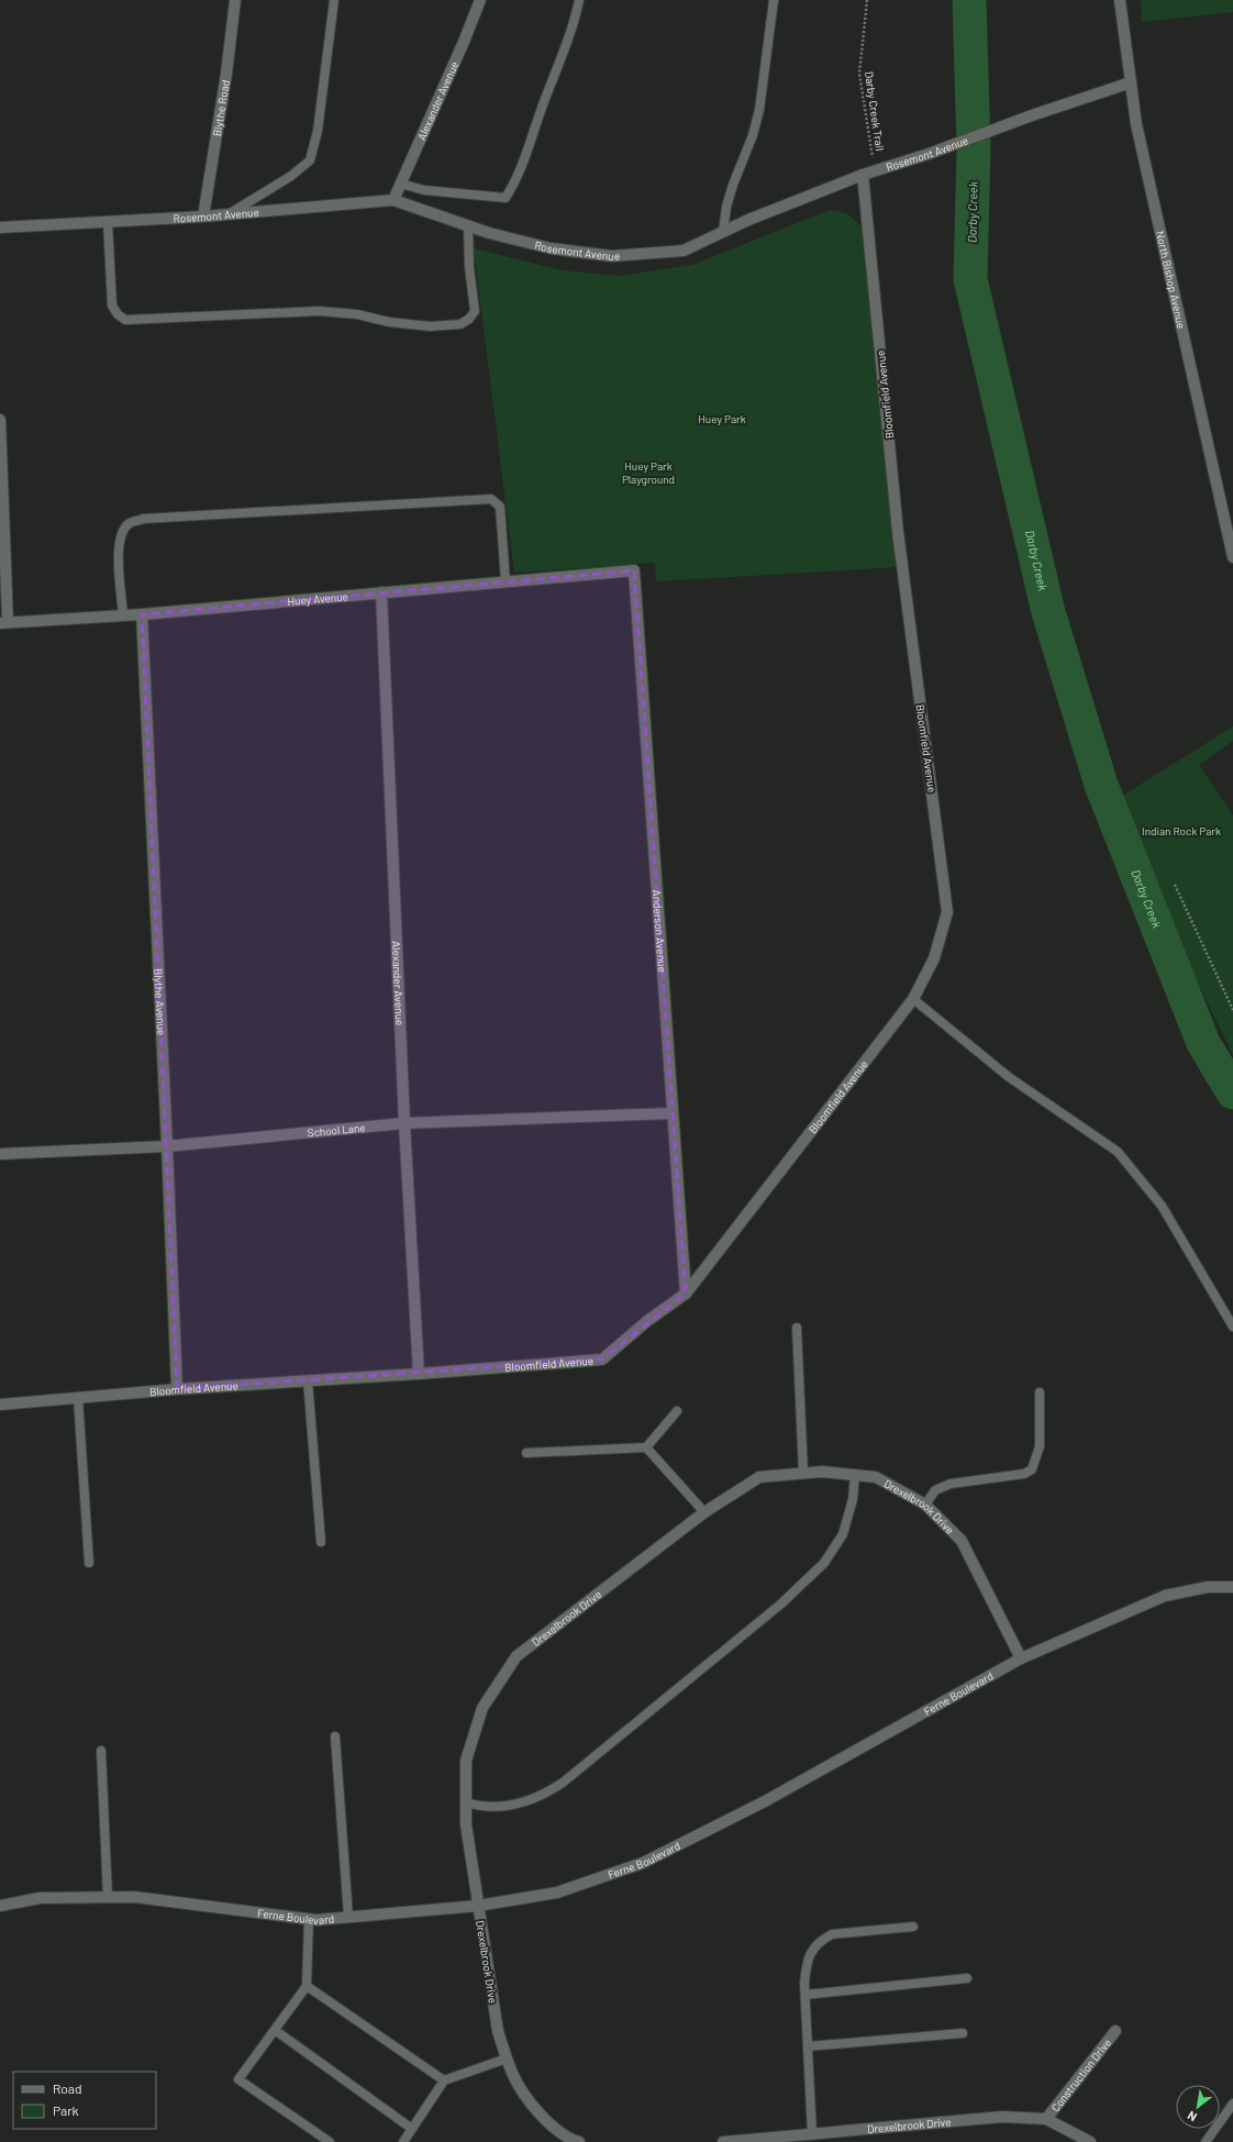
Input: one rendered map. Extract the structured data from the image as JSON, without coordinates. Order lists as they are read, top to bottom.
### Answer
{
  "streets": {
    "street": [
      "Alexander Avenue",
      "Blythe Road",
      "Rosemont Avenue",
      "North Bishop Avenue",
      "Bloomfield Avenue",
      "Huey Avenue",
      "Anderson Avenue",
      "Blythe Avenue",
      "School Lane",
      "Drexelbrook Drive",
      "Ferne Boulevard",
      "Construction Drive"
    ],
    "path": ["Darby Creek Trail"]
  },
  "crossings": [
    ["Alexander Avenue", "Rosemont Avenue"],
    ["Alexander Avenue", "Bloomfield Avenue"],
    ["Alexander Avenue", "Huey Avenue"],
    ["Alexander Avenue", "School Lane"],
    ["Blythe Road", "Rosemont Avenue"],
    ["Darby Creek Trail", "Rosemont Avenue"],
    ["Rosemont Avenue", "North Bishop Avenue"],
    ["Rosemont Avenue", "Bloomfield Avenue"],
    ["Bloomfield Avenue", "Anderson Avenue"],
    ["Bloomfield Avenue", "Blythe Avenue"],
    ["Huey Avenue", "Anderson Avenue"],
    ["Huey Avenue", "Blythe Avenue"],
    ["Anderson Avenue", "School Lane"],
    ["Blythe Avenue", "School Lane"],
    ["Drexelbrook Drive", "Ferne Boulevard"],
    ["Drexelbrook Drive", "Construction Drive"]
  ],
  "water": ["Darby Creek"],
  "parks": ["Huey Park", "Huey Park Playground", "Indian Rock Park"],
  "legend": ["Road", "Park"],
  "north": "bottom left"
}
